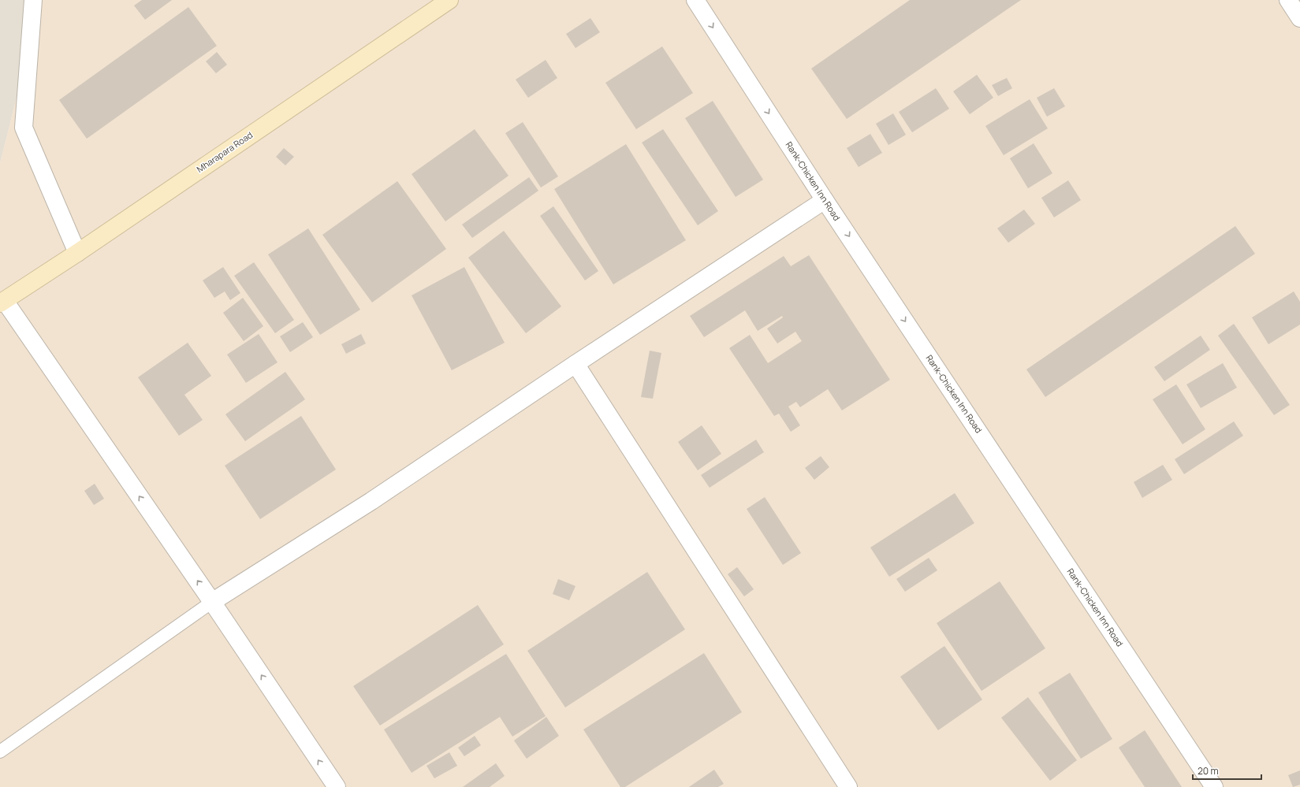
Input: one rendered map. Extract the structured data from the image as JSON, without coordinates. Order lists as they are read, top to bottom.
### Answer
{
  "streets": {
    "main road": ["Mharapara Road"],
    "street": ["Rank-Chicken Inn Road"]
  },
  "one_way": ["Rank-Chicken Inn Road"],
  "scale_bar": "20 m"
}
